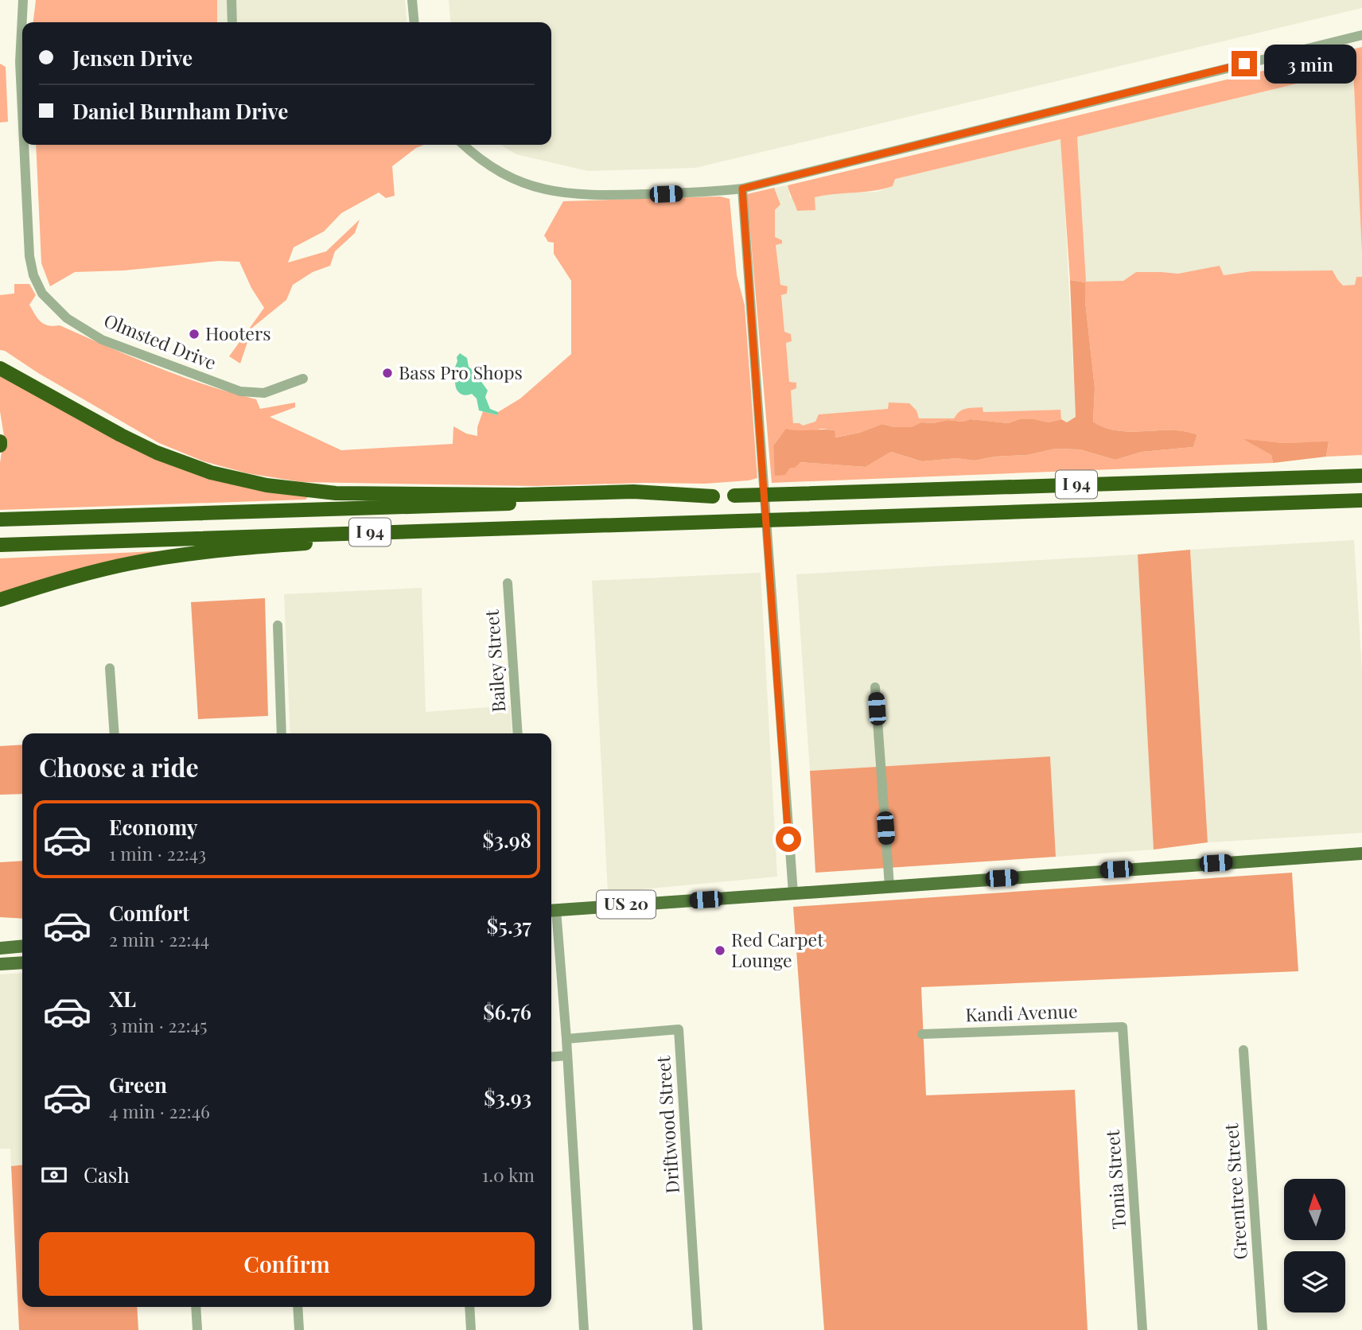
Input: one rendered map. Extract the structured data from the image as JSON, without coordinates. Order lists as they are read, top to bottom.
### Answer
{
  "streets": {
    "highway": ["I 94"],
    "main road": ["US 20"],
    "street": [
      "Olmsted Drive",
      "Bailey Street",
      "Kandi Avenue",
      "Driftwood Street",
      "Tonia Street",
      "Greentree Street"
    ]
  },
  "crossings": [
    ["Kandi Avenue", "Tonia Street"]
  ],
  "places": ["Hooters", "Bass Pro Shops", "Red Carpet Lounge"],
  "north": "top",
  "page": {
    "banner": ["Jensen Drive", "Daniel Burnham Drive"],
    "bubble": "3 min",
    "heading": "Choose a ride",
    "list": [
      {
        "name": "Economy",
        "note": "1 min · 22:43",
        "value": "$3.98"
      },
      {
        "name": "Comfort",
        "note": "2 min · 22:44",
        "value": "$5.37"
      },
      {
        "name": "XL",
        "note": "3 min · 22:45",
        "value": "$6.76"
      },
      {
        "name": "Green",
        "note": "4 min · 22:46",
        "value": "$3.93"
      }
    ],
    "pay": ["Cash", "1.0 km"],
    "buttons": "Confirm"
  }
}
